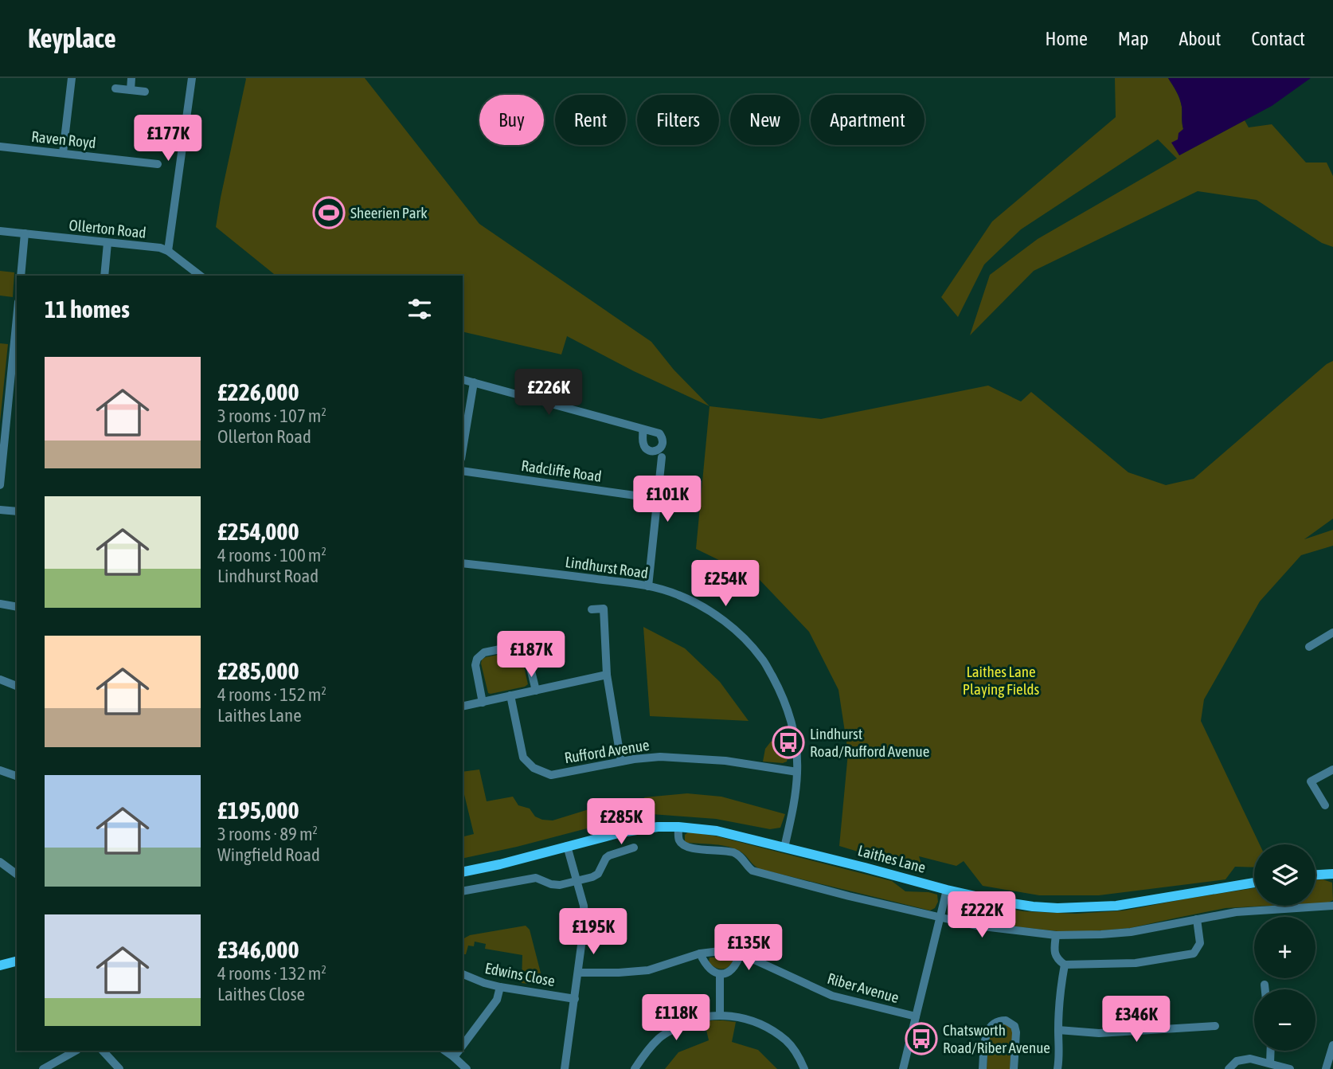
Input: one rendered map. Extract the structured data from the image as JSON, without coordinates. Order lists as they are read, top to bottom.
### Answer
{
  "streets": {
    "main road": ["Laithes Lane"],
    "street": [
      "Raven Royd",
      "Ollerton Road",
      "Radcliffe Road",
      "Lindhurst Road",
      "Rufford Avenue",
      "Edwins Close",
      "Riber Avenue"
    ]
  },
  "crossings": [
    ["Lindhurst Road", "Rufford Avenue"],
    ["Lindhurst Road", "Laithes Lane"]
  ],
  "parks": ["Laithes Lane Playing Fields"],
  "places": {
    "sports": ["Sheerien Park"],
    "bus stop": ["Lindhurst Road/Rufford Avenue", "Chatsworth Road/Riber Avenue"]
  },
  "page": {
    "header": "Keyplace",
    "nav": [
      "Home",
      "Map",
      "About",
      "Contact"
    ],
    "chip": [
      "Buy",
      "Rent",
      "Filters",
      "New",
      "Apartment"
    ],
    "price": [
      "£177K",
      "£226K",
      "£101K",
      "£254K",
      "£187K",
      "£285K",
      "£222K",
      "£195K",
      "£135K",
      "£118K",
      "£346K"
    ],
    "heading": "11 homes",
    "list": [
      {
        "name": "£226,000",
        "note": "3 rooms · 107 m² · Ollerton Road"
      },
      {
        "name": "£254,000",
        "note": "4 rooms · 100 m² · Lindhurst Road"
      },
      {
        "name": "£285,000",
        "note": "4 rooms · 152 m² · Laithes Lane"
      },
      {
        "name": "£195,000",
        "note": "3 rooms · 89 m² · Wingfield Road"
      },
      {
        "name": "£346,000",
        "note": "4 rooms · 132 m² · Laithes Close"
      }
    ],
    "map_buttons": ["+", "−"]
  }
}
